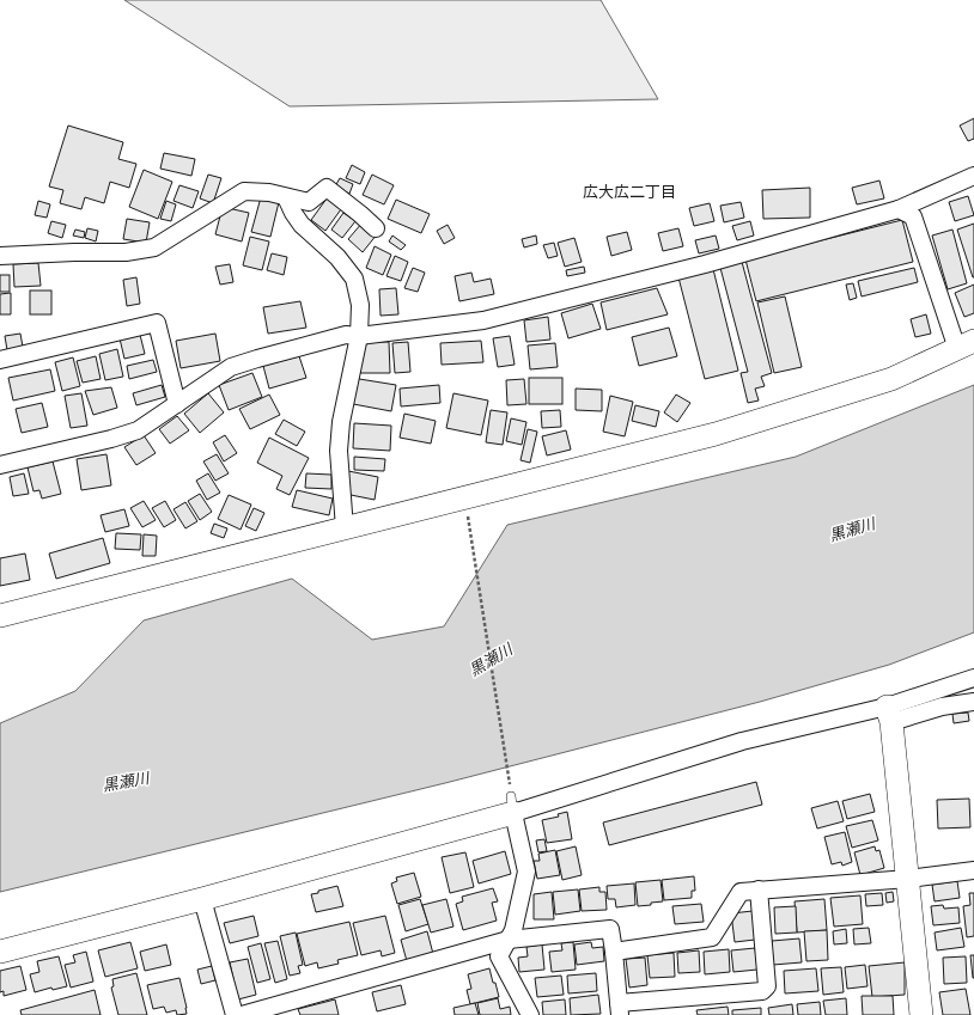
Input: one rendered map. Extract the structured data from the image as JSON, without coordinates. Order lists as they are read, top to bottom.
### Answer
{
  "districts": ["広大広二丁目"],
  "water": ["黒瀬川"]
}
